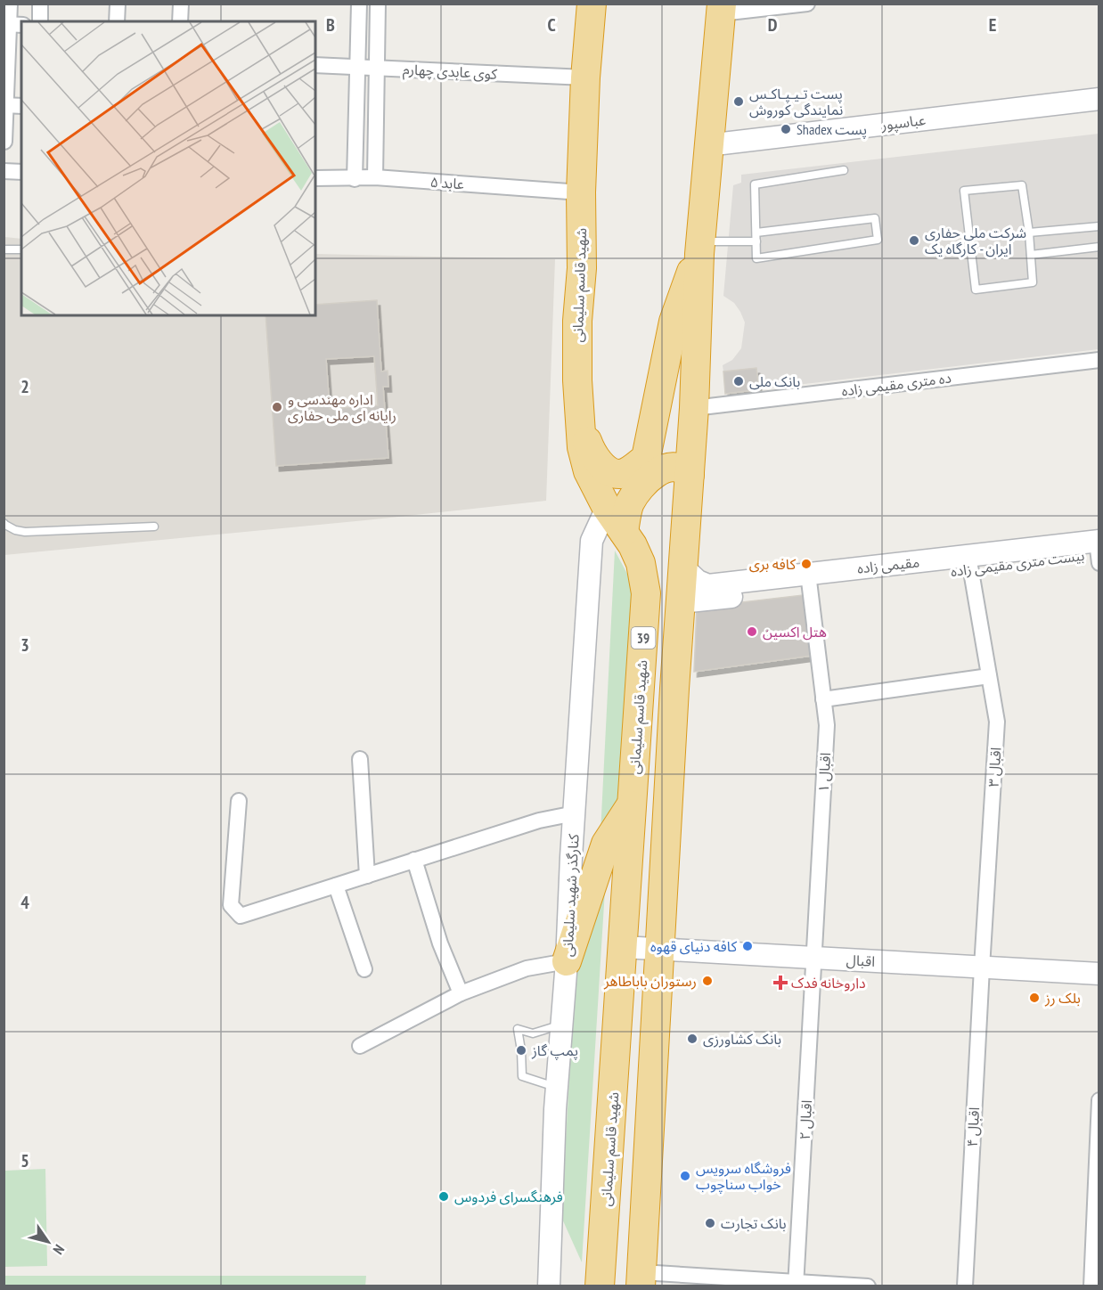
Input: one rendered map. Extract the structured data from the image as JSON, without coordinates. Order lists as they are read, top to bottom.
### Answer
{
  "streets": {
    "highway": ["شهید قاسم سلیمانی", "39"],
    "main road": [
      "عباسپور",
      "بیست متری مقیمی زاده",
      "کنارگذر شهید سلیمانی",
      "اقبال"
    ],
    "street": [
      "کوی عابدی چهارم",
      "عابد ۵",
      "ده متری مقیمی زاده",
      "اقبال ۳",
      "اقبال ۱",
      "اقبال ۲",
      "اقبال ۴"
    ]
  },
  "crossings": [
    ["کوی عابدی چهارم", "شهید قاسم سلیمانی"],
    ["عابد ۵", "شهید قاسم سلیمانی"],
    ["شهید قاسم سلیمانی", "کنارگذر شهید سلیمانی"],
    ["شهید قاسم سلیمانی", "اقبال"],
    ["بیست متری مقیمی زاده", "اقبال ۳"],
    ["بیست متری مقیمی زاده", "اقبال ۱"],
    ["اقبال ۳", "اقبال"],
    ["اقبال ۳", "اقبال ۴"],
    ["اقبال ۱", "اقبال"],
    ["اقبال ۱", "اقبال ۲"],
    ["اقبال", "اقبال ۲"],
    ["اقبال", "اقبال ۴"]
  ],
  "places": {
    "other": [
      "پست تـیـپـاکـس نمایندگی کوروش",
      "Shadex پست",
      "شرکت ملی حفاری ایران - کارگاه یک",
      "بانک ملی",
      "اداره مهندسی و رایانه ای ملی حفاری",
      "کافه بری",
      "هتل اکسین",
      "کافه دنیای قهوه",
      "رستوران باباطاهر",
      "بلک رز",
      "بانک کشاورزی",
      "پمپ گاز",
      "فروشگاه سرویس خواب سناچوب",
      "فرهنگسرای فردوس",
      "بانک تجارت"
    ],
    "health": ["داروخانه فدک"]
  },
  "north": "bottom right",
  "grid": {
    "columns": [
      "B",
      "C",
      "D",
      "E"
    ],
    "rows": [
      "2",
      "3",
      "4",
      "5"
    ]
  }
}
